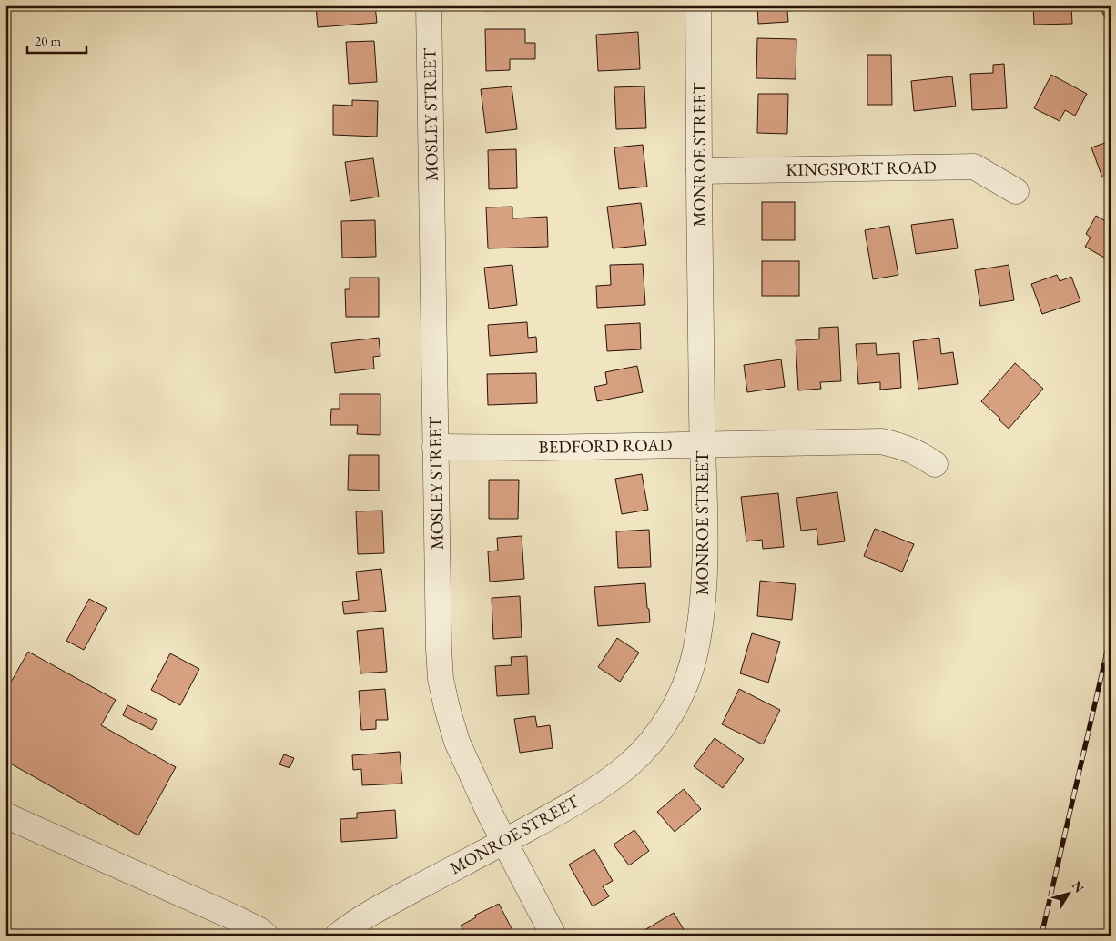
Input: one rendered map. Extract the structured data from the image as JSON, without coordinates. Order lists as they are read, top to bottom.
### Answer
{
  "streets": {
    "street": [
      "MOSLEY STREET",
      "MONROE STREET",
      "KINGSPORT ROAD",
      "BEDFORD ROAD"
    ]
  },
  "crossings": [
    ["MOSLEY STREET", "MONROE STREET"],
    ["MOSLEY STREET", "BEDFORD ROAD"],
    ["MONROE STREET", "KINGSPORT ROAD"],
    ["MONROE STREET", "BEDFORD ROAD"]
  ],
  "scale_bar": "20 m",
  "north": "top right"
}
